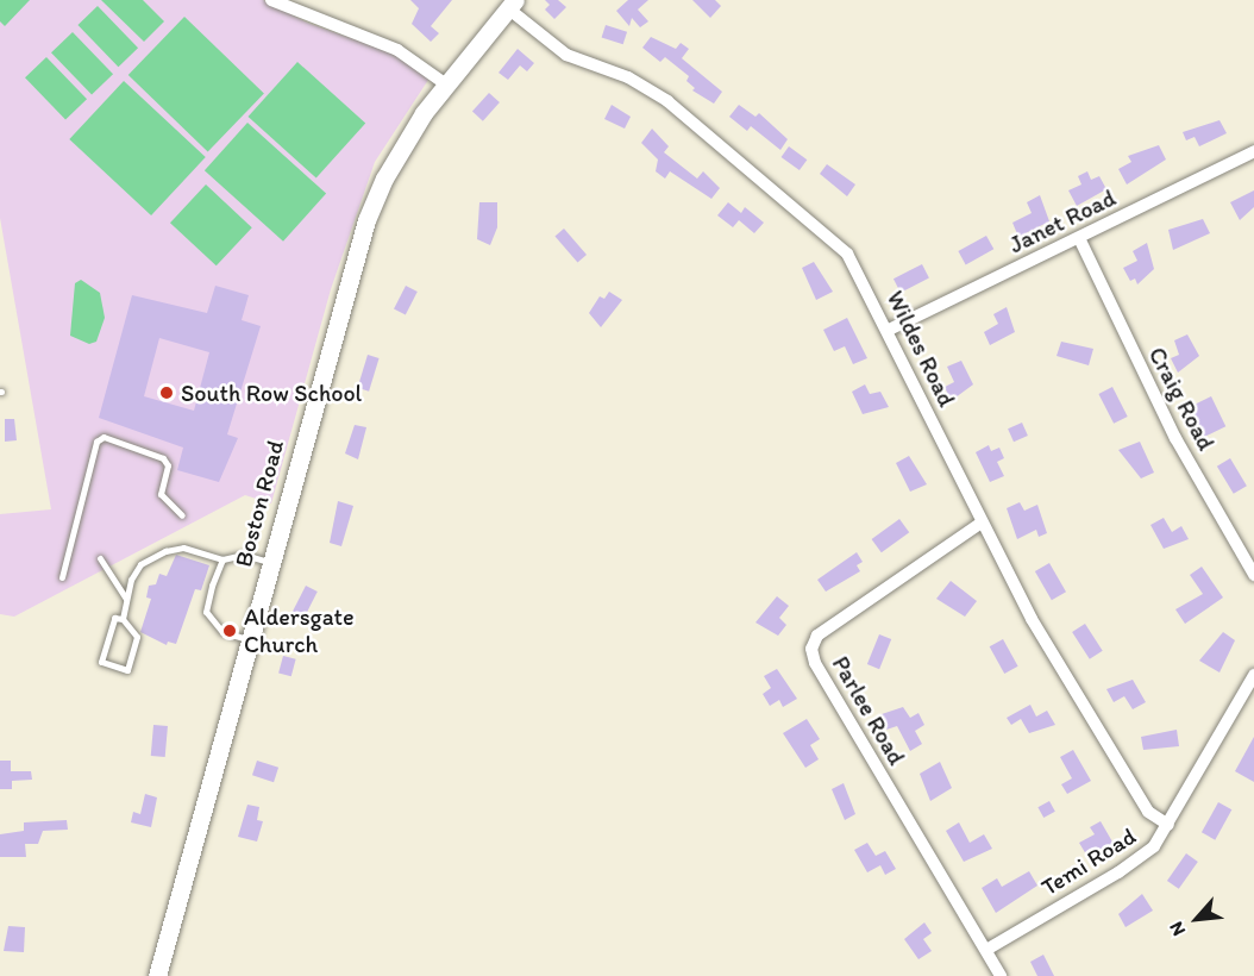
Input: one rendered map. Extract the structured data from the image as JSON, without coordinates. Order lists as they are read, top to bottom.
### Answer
{
  "streets": {
    "main road": ["Boston Road"],
    "street": [
      "Janet Road",
      "Wildes Road",
      "Craig Road",
      "Parlee Road",
      "Temi Road"
    ]
  },
  "crossings": [
    ["Janet Road", "Wildes Road"],
    ["Janet Road", "Craig Road"],
    ["Wildes Road", "Boston Road"],
    ["Wildes Road", "Parlee Road"],
    ["Wildes Road", "Temi Road"],
    ["Parlee Road", "Temi Road"]
  ],
  "places": ["South Row School", "Aldersgate Church"],
  "north": "bottom left"
}
